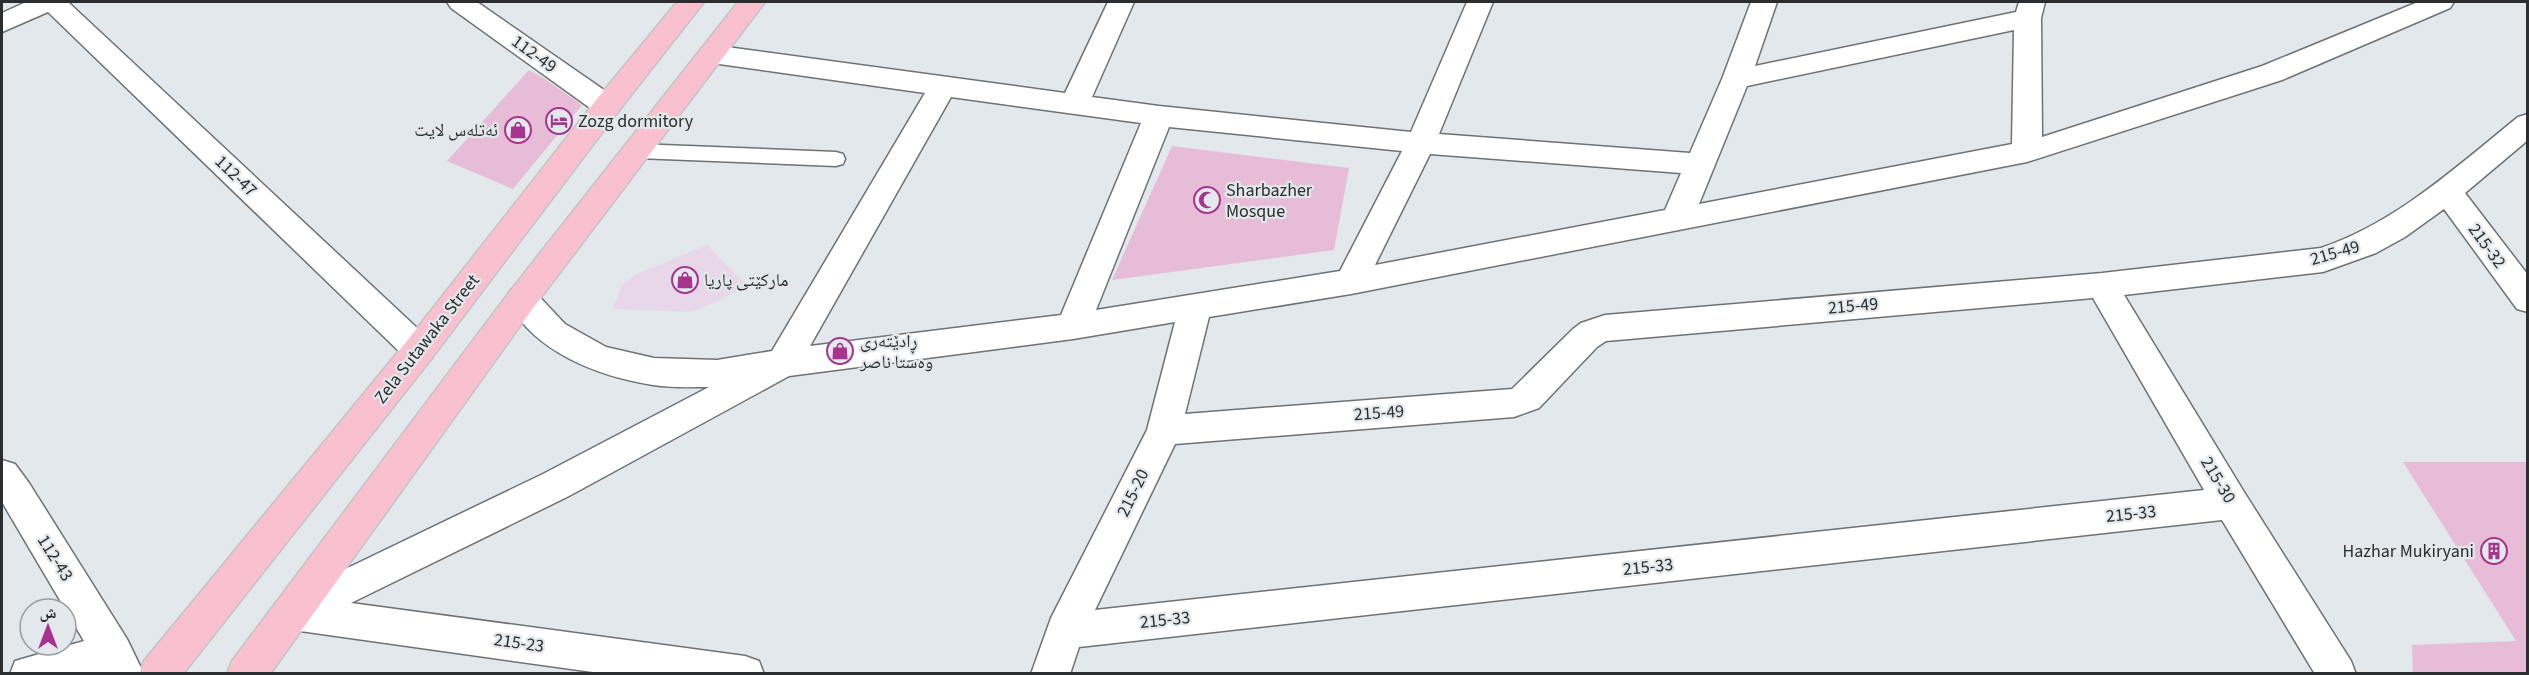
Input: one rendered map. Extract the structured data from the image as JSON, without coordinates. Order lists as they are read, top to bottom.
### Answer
{
  "streets": {
    "main road": ["Zela Sutawaka Street"],
    "street": [
      "112-49",
      "112-47",
      "215-32",
      "215-49",
      "215-30",
      "215-20",
      "215-33",
      "112-43",
      "215-23"
    ]
  },
  "crossings": [
    ["112-49", "Zela Sutawaka Street"],
    ["112-47", "Zela Sutawaka Street"],
    ["215-32", "215-49"],
    ["215-49", "215-30"],
    ["215-49", "215-20"],
    ["215-30", "215-33"],
    ["215-20", "215-33"]
  ],
  "places": {
    "hotel": ["Zozg dormitory"],
    "shop": ["ئەتلەس لایت", "مارکێتی پاریا", "ڕادێتەری وەستا ناصر"],
    "mosque": ["Sharbazher Mosque"],
    "building": ["Hazhar Mukiryani"]
  },
  "north": "top"
}
